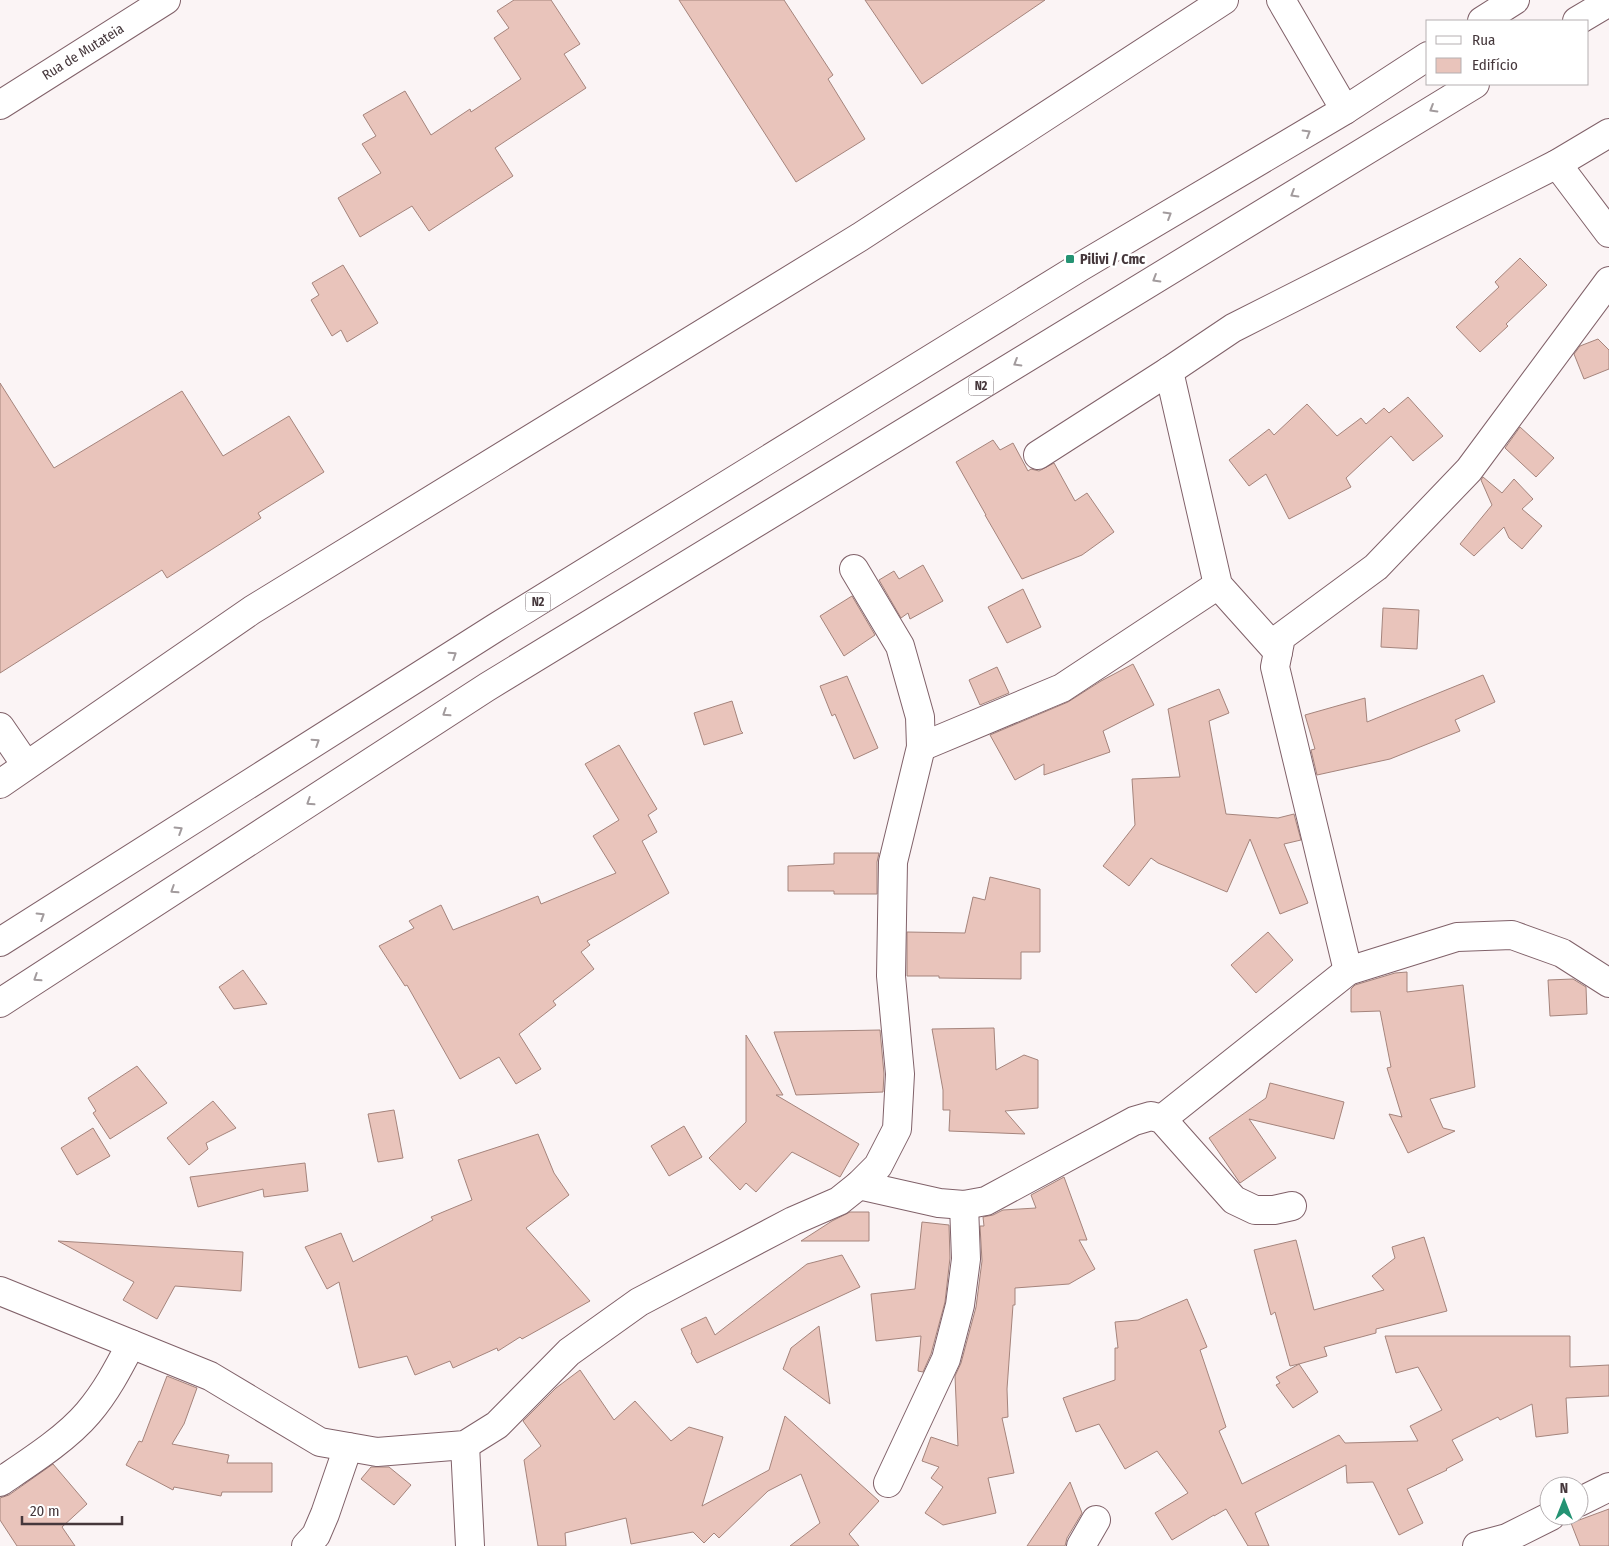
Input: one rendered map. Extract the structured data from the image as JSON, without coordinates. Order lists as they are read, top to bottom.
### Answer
{
  "streets": {
    "main road": ["Rua de Mutateia", "N2"]
  },
  "places": {
    "transit": ["Pilivi / Cmc"]
  },
  "legend": ["Rua", "Edifício"],
  "scale_bar": "20 m",
  "north": "top"
}
